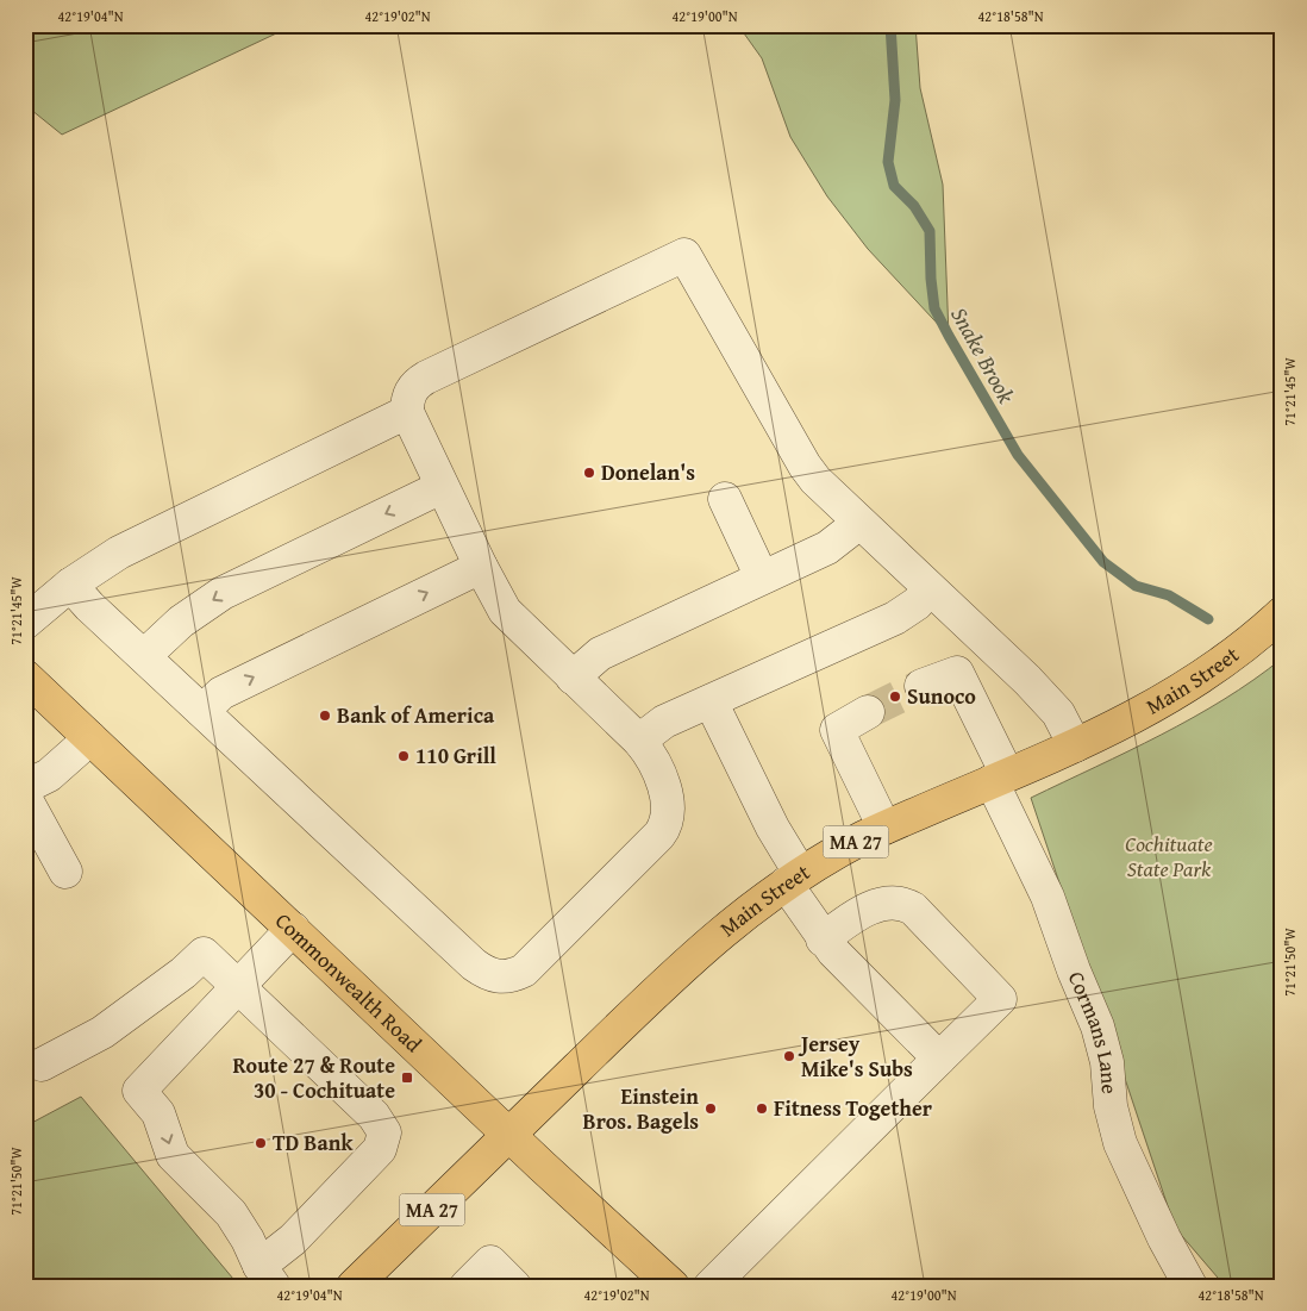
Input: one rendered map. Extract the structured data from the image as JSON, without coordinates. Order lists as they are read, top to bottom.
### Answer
{
  "streets": {
    "main road": ["Main Street", "MA 27", "Commonwealth Road"],
    "street": ["Cormans Lane"]
  },
  "crossings": [
    ["Main Street", "Commonwealth Road"],
    ["Main Street", "Cormans Lane"]
  ],
  "water": ["Snake Brook"],
  "parks": ["Cochituate State Park"],
  "places": {
    "other": [
      "Donelan's",
      "Sunoco",
      "Bank of America",
      "110 Grill",
      "Jersey Mike's Subs",
      "Einstein Bros. Bagels",
      "Fitness Together",
      "TD Bank"
    ],
    "transit": ["Route 27 & Route 30 - Cochituate"]
  },
  "coordinates": [
    "42°19'04\"N",
    "42°19'02\"N",
    "42°19'00\"N",
    "42°18'58\"N",
    "71°21'45\"W",
    "71°21'50\"W"
  ]
}
